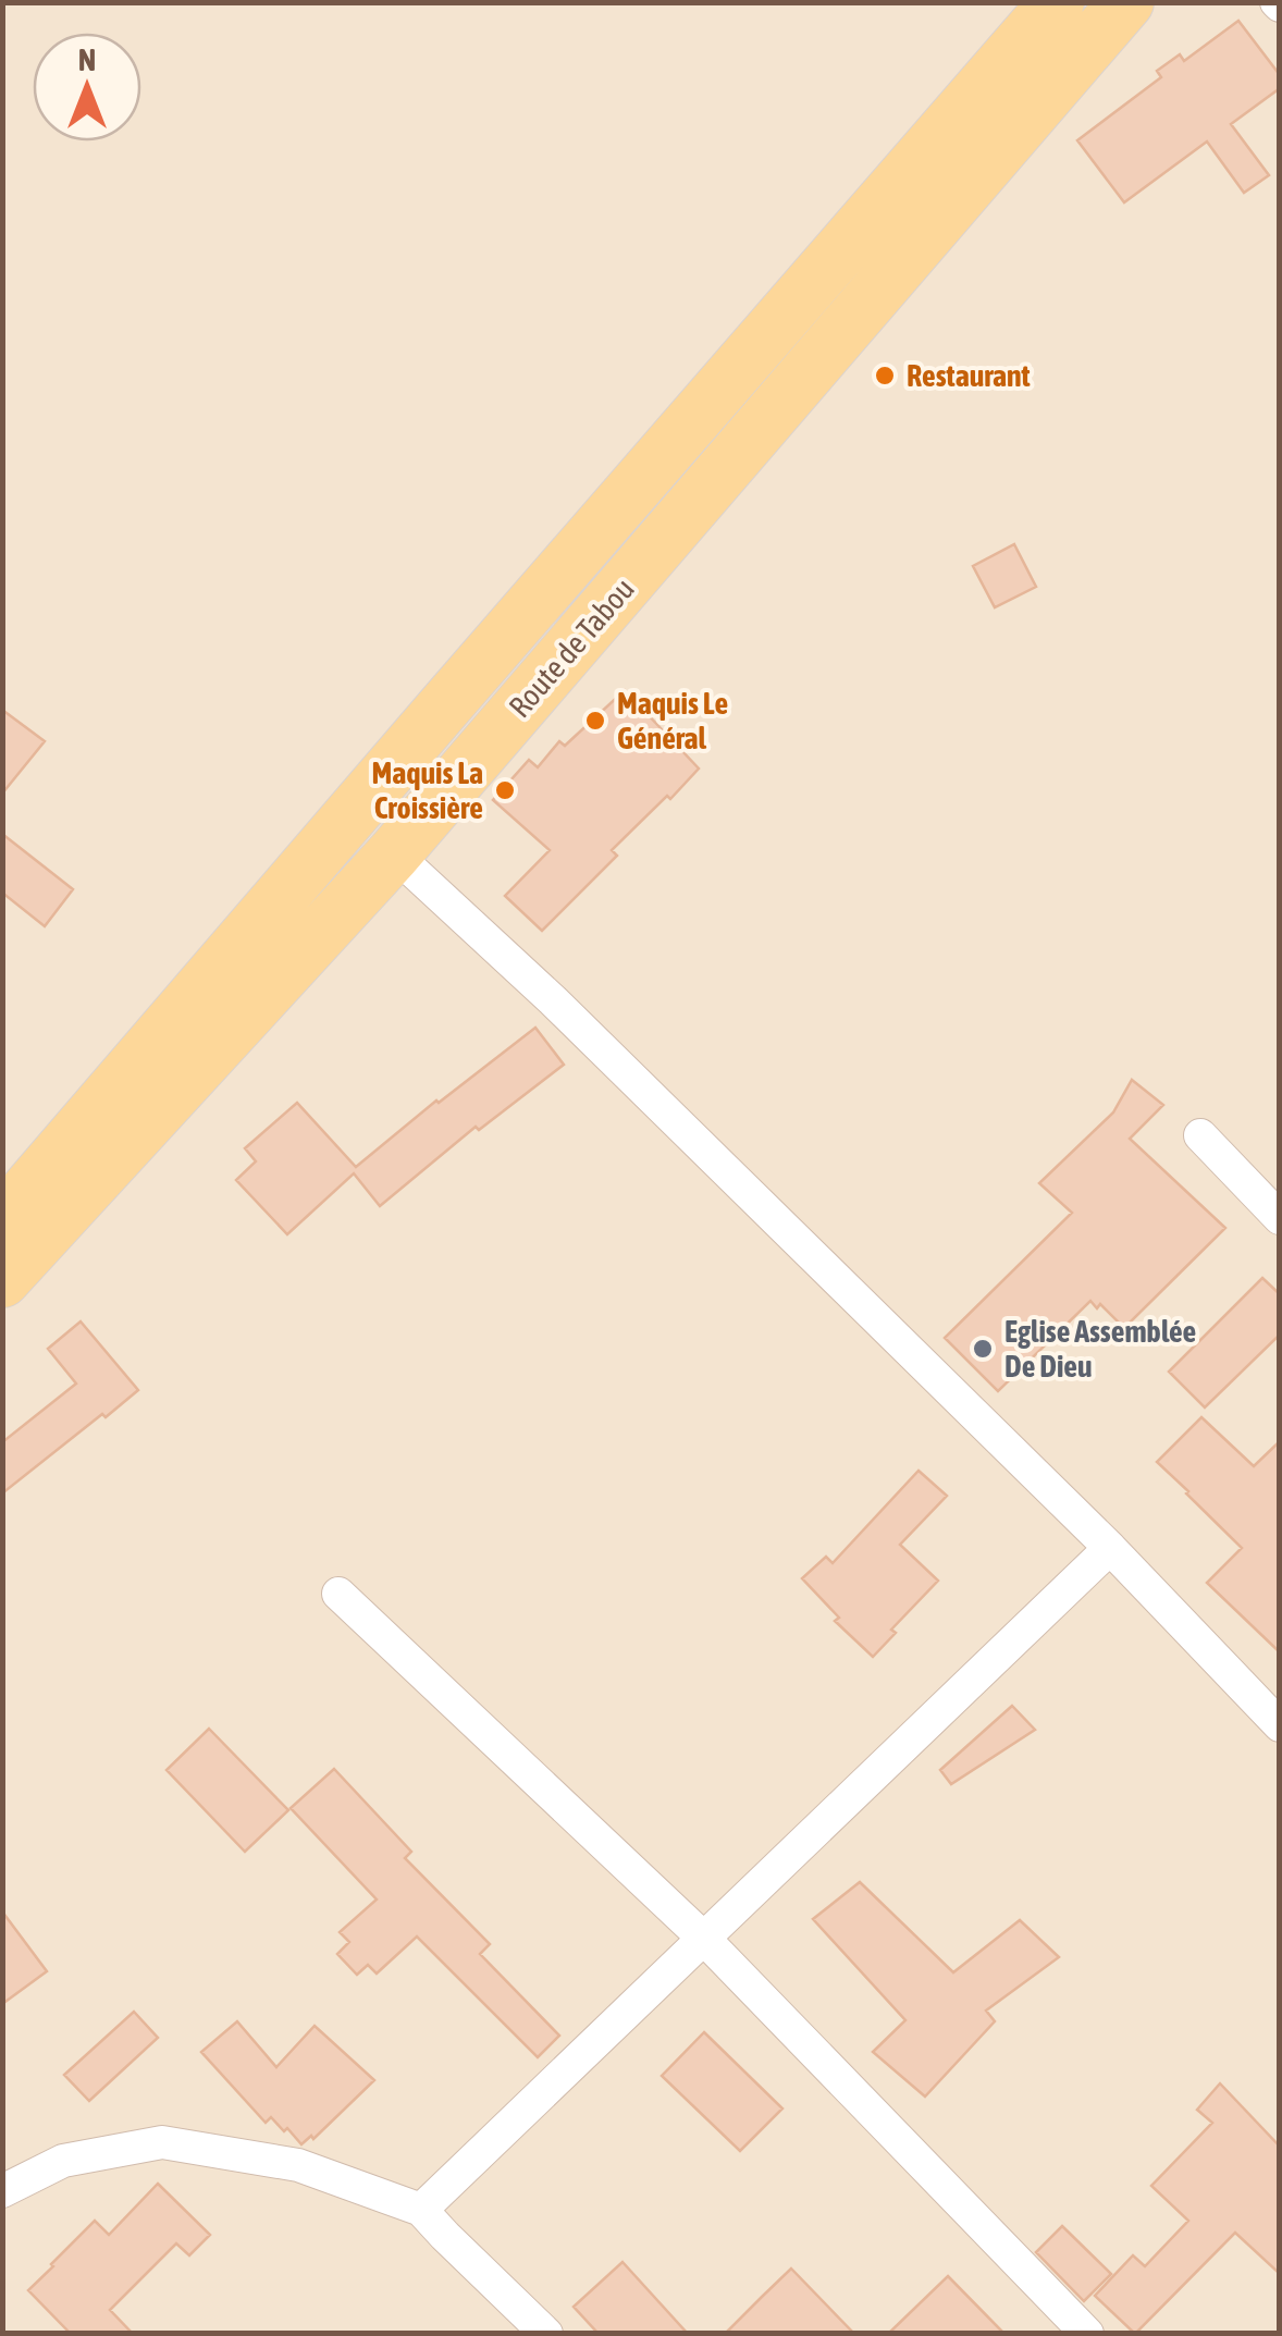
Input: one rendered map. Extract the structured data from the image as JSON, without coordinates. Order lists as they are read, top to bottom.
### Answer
{
  "streets": {
    "main road": ["Route de Tabou"]
  },
  "places": [
    "Restaurant",
    "Maquis Le Général",
    "Maquis La Croissière",
    "Eglise Assemblée De Dieu"
  ],
  "north": "top"
}
